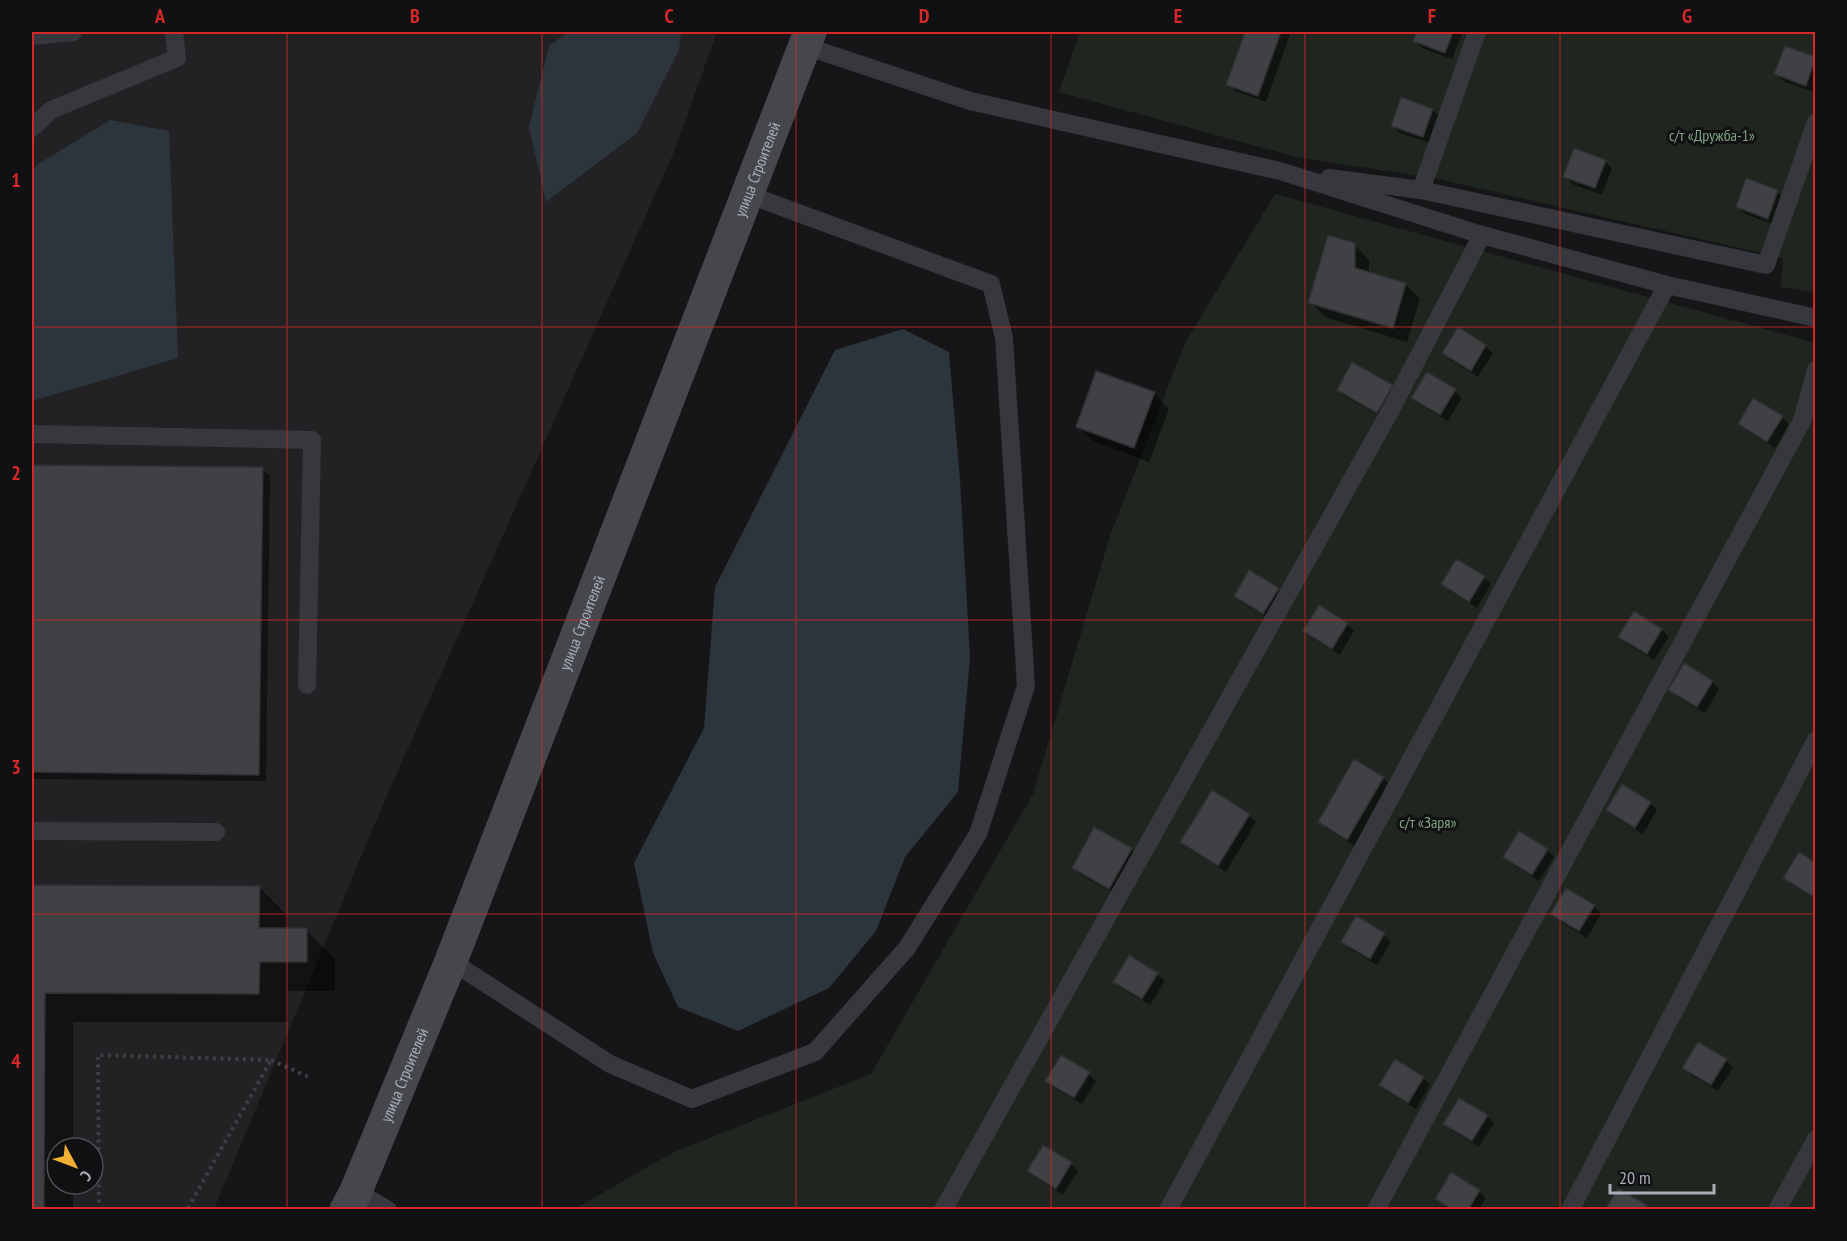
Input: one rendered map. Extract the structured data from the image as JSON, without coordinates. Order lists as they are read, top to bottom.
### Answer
{
  "streets": {
    "main road": ["улица Строителей"]
  },
  "parks": ["с/т «Дружба-1»", "с/т «Заря»"],
  "scale_bar": "20 m",
  "north": "bottom right",
  "grid": {
    "columns": [
      "A",
      "B",
      "C",
      "D",
      "E",
      "F",
      "G"
    ],
    "rows": [
      "1",
      "2",
      "3",
      "4"
    ]
  }
}
